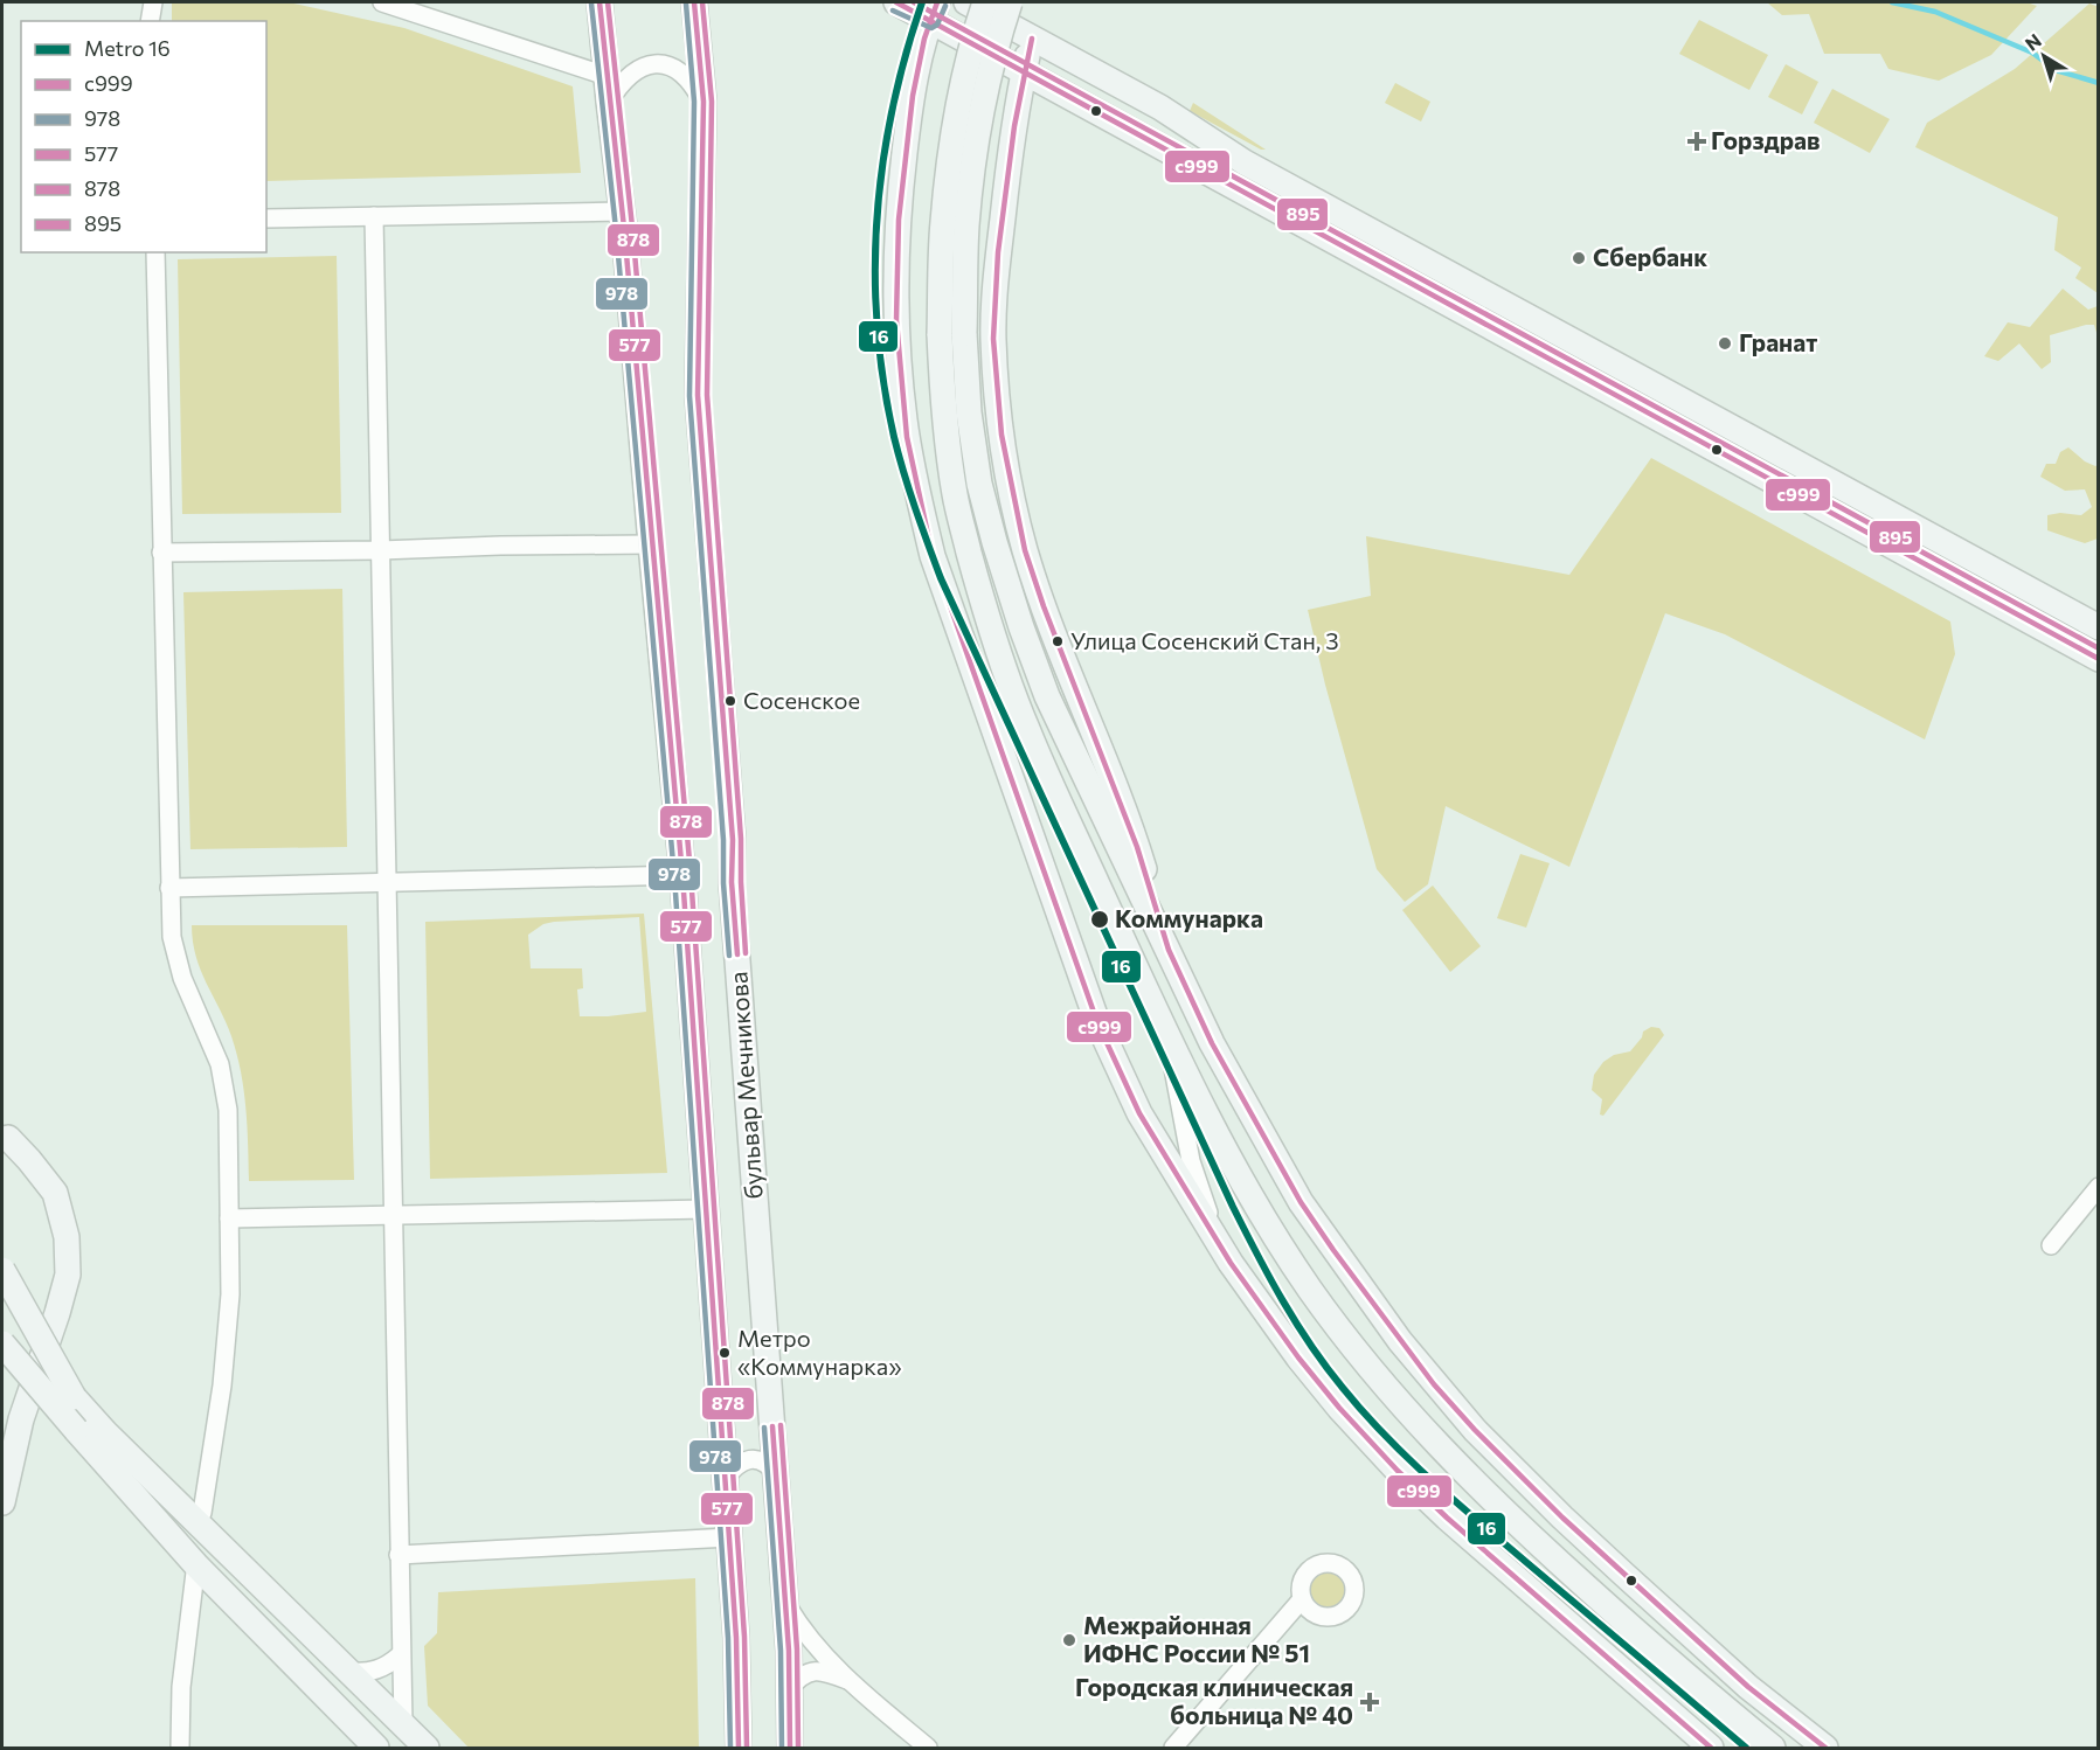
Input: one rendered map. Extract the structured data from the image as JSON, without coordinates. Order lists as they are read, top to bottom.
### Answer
{
  "streets": {
    "main road": ["бульвар Мечникова"]
  },
  "places": {
    "health": ["Горздрав", "Городская клиническая больница № 40"],
    "other": [
      "Сбербанк",
      "Гранат",
      "Улица Сосенский Стан, 3",
      "Сосенское",
      "Коммунарка",
      "Метро «Коммунарка»",
      "Межрайонная ИФНС России № 51"
    ]
  },
  "lines": [
    "metro line 16",
    "transit line с999",
    "transit line 577",
    "transit line 878",
    "transit line 895",
    "transit line 978"
  ],
  "legend": [
    "Metro 16",
    "с999",
    "978",
    "577",
    "878",
    "895"
  ],
  "north": "top left"
}
